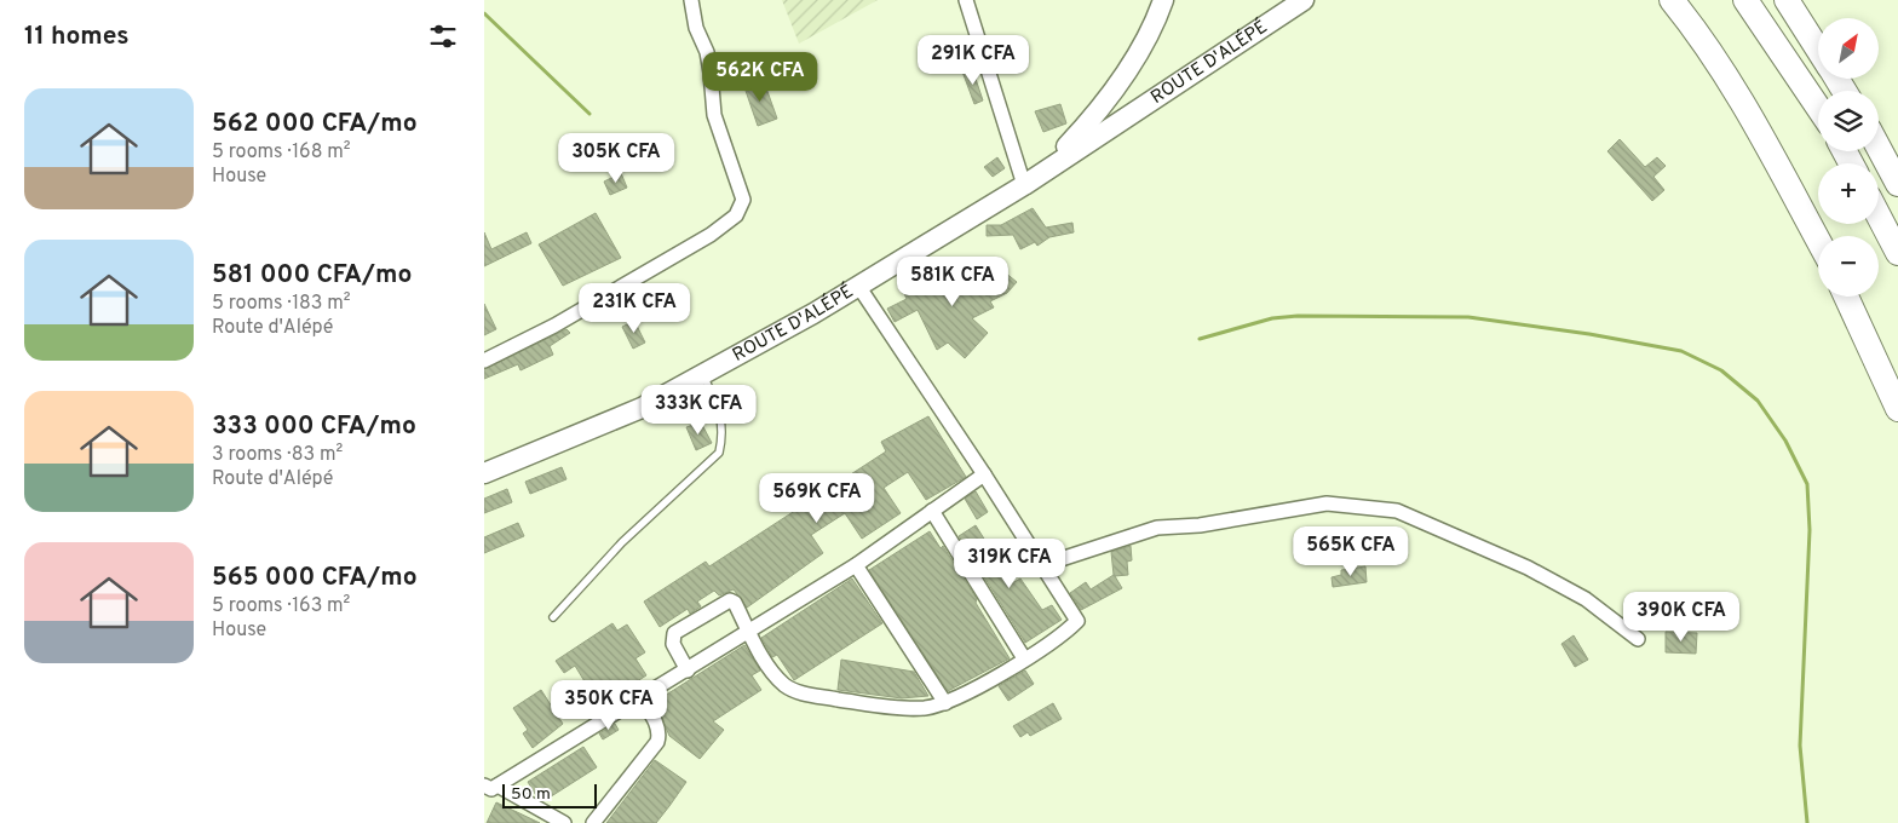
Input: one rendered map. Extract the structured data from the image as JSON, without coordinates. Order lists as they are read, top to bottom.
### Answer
{
  "streets": {
    "main road": ["ROUTE D'ALÉPÉ"]
  },
  "scale_bar": "50 m",
  "north": "top right",
  "page": {
    "heading": "11 homes",
    "map_buttons": ["+", "−"],
    "price": [
      "291K CFA",
      "562K CFA",
      "305K CFA",
      "581K CFA",
      "231K CFA",
      "333K CFA",
      "569K CFA",
      "565K CFA",
      "319K CFA",
      "390K CFA",
      "350K CFA"
    ],
    "list": [
      {
        "name": "562 000 CFA/mo",
        "note": "5 rooms · 168 m² · House"
      },
      {
        "name": "581 000 CFA/mo",
        "note": "5 rooms · 183 m² · Route d'Alépé"
      },
      {
        "name": "333 000 CFA/mo",
        "note": "3 rooms · 83 m² · Route d'Alépé"
      },
      {
        "name": "565 000 CFA/mo",
        "note": "5 rooms · 163 m² · House"
      }
    ],
    "scale": "50 m"
  }
}
